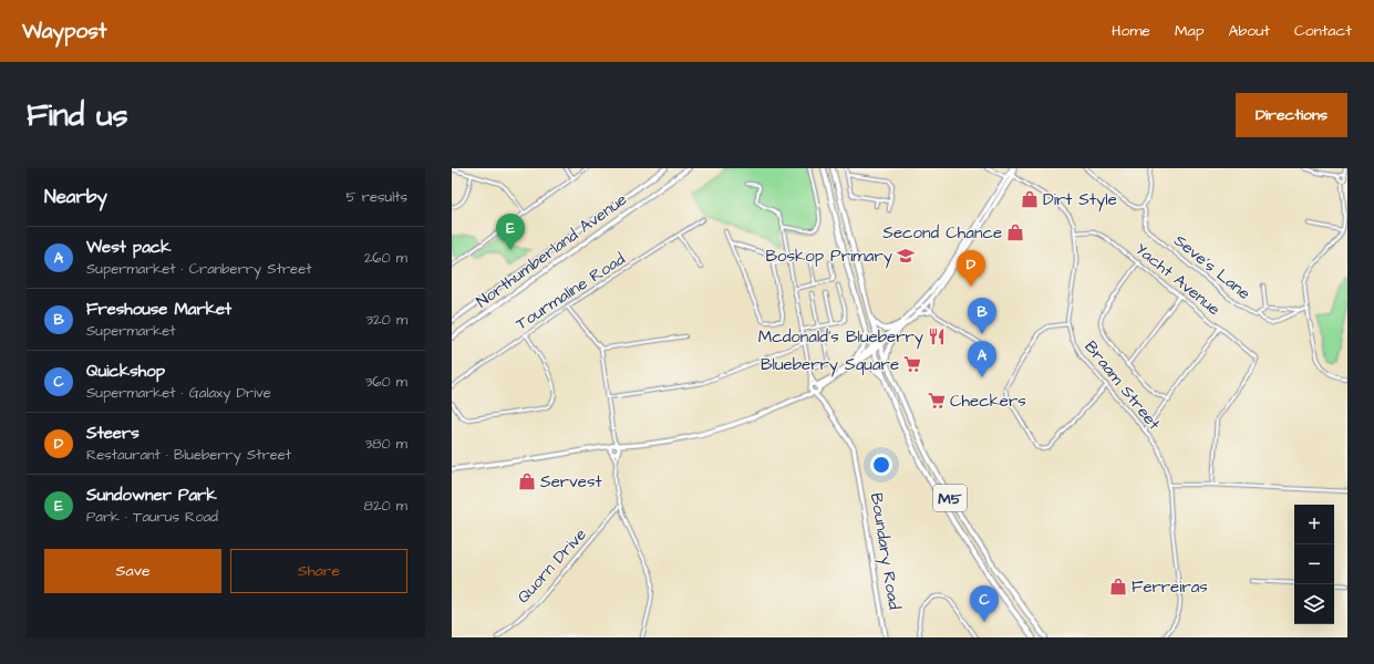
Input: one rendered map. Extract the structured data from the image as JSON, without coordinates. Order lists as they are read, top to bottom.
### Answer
{
  "streets": {
    "main road": ["M5"],
    "street": [
      "Northumberland Avenue",
      "Seve's Lane",
      "Yacht Avenue",
      "Tourmaline Road",
      "Braam Street",
      "Boundary Road",
      "Quorn Drive"
    ]
  },
  "crossings": [
    ["Yacht Avenue", "Braam Street"]
  ],
  "places": {
    "shop": [
      "Dirt Style",
      "Second Chance",
      "Servest",
      "Ferreiras"
    ],
    "school or university": ["Boskop Primary"],
    "restaurant": ["Mcdonald's Blueberry"],
    "supermarket": ["Blueberry Square", "Checkers"]
  },
  "page": {
    "header": "Waypost",
    "nav": [
      "Home",
      "Map",
      "About",
      "Contact"
    ],
    "buttons": [
      "Directions",
      ["Save", "Share"]
    ],
    "title": "Find us",
    "heading": ["Nearby", "5 results"],
    "pins": [
      "E",
      "D",
      "B",
      "A",
      "C"
    ],
    "list": [
      {
        "mark": "A",
        "name": "West pack",
        "note": "Supermarket · Cranberry Street",
        "value": "260 m"
      },
      {
        "mark": "B",
        "name": "Freshouse Market",
        "note": "Supermarket",
        "value": "320 m"
      },
      {
        "mark": "C",
        "name": "Quickshop",
        "note": "Supermarket · Galaxy Drive",
        "value": "360 m"
      },
      {
        "mark": "D",
        "name": "Steers",
        "note": "Restaurant · Blueberry Street",
        "value": "380 m"
      },
      {
        "mark": "E",
        "name": "Sundowner Park",
        "note": "Park · Taurus Road",
        "value": "820 m"
      }
    ],
    "map_buttons": ["+", "−"]
  }
}
